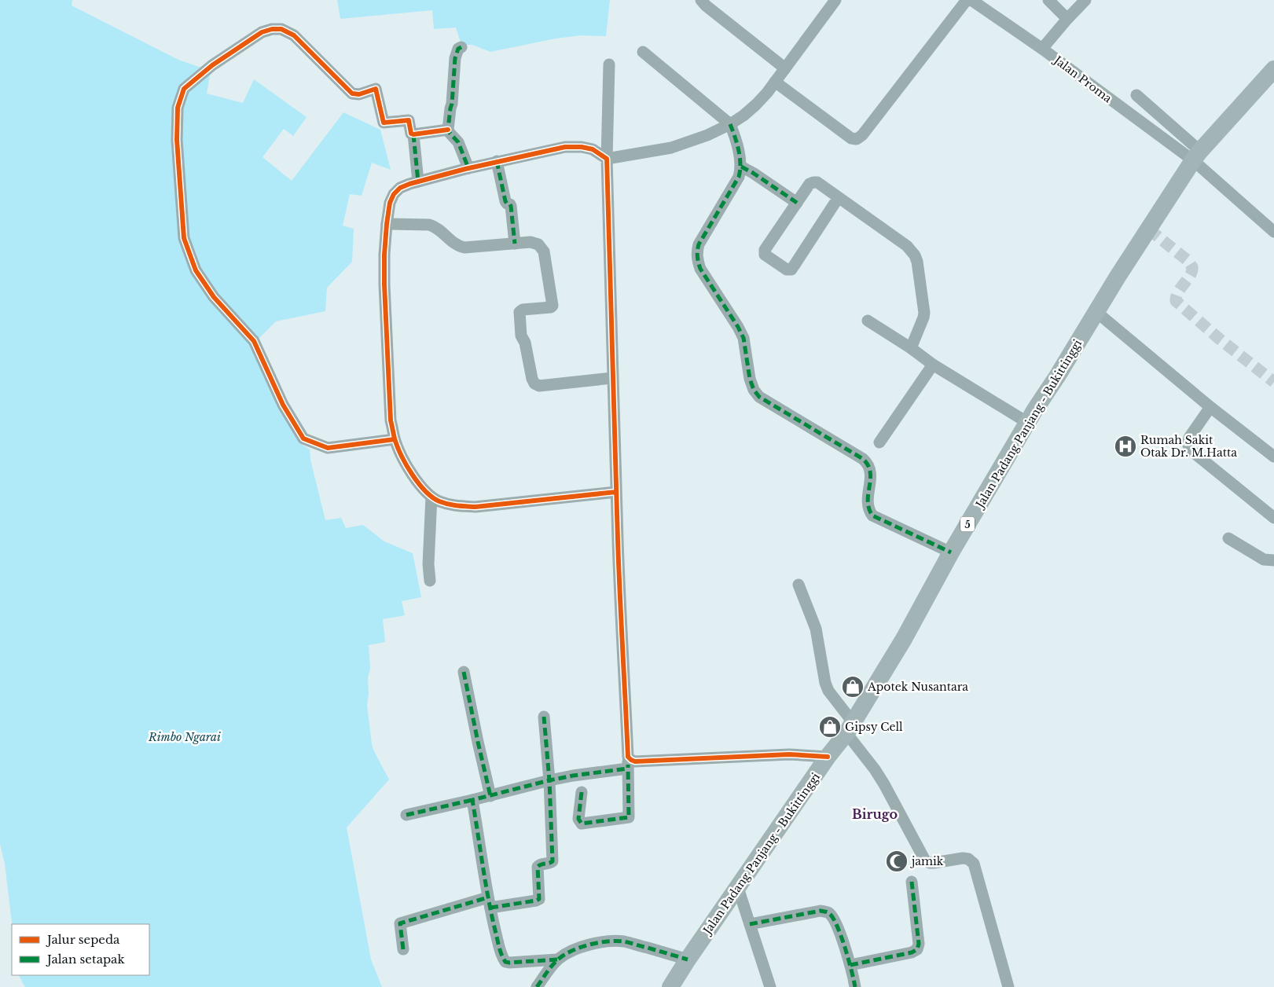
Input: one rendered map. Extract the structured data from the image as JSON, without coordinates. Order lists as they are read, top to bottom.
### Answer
{
  "streets": {
    "highway": ["Jalan Padang Panjang - Bukittinggi", "5"],
    "street": ["Jalan Proma"]
  },
  "crossings": [
    ["Jalan Proma", "Jalan Padang Panjang - Bukittinggi"]
  ],
  "districts": ["Birugo"],
  "parks": ["Rimbo Ngarai"],
  "places": {
    "hospital": ["Rumah Sakit Otak Dr. M.Hatta"],
    "shop": ["Apotek Nusantara", "Gipsy Cell"],
    "mosque": ["jamik"]
  },
  "legend": ["Jalur sepeda", "Jalan setapak"]
}
